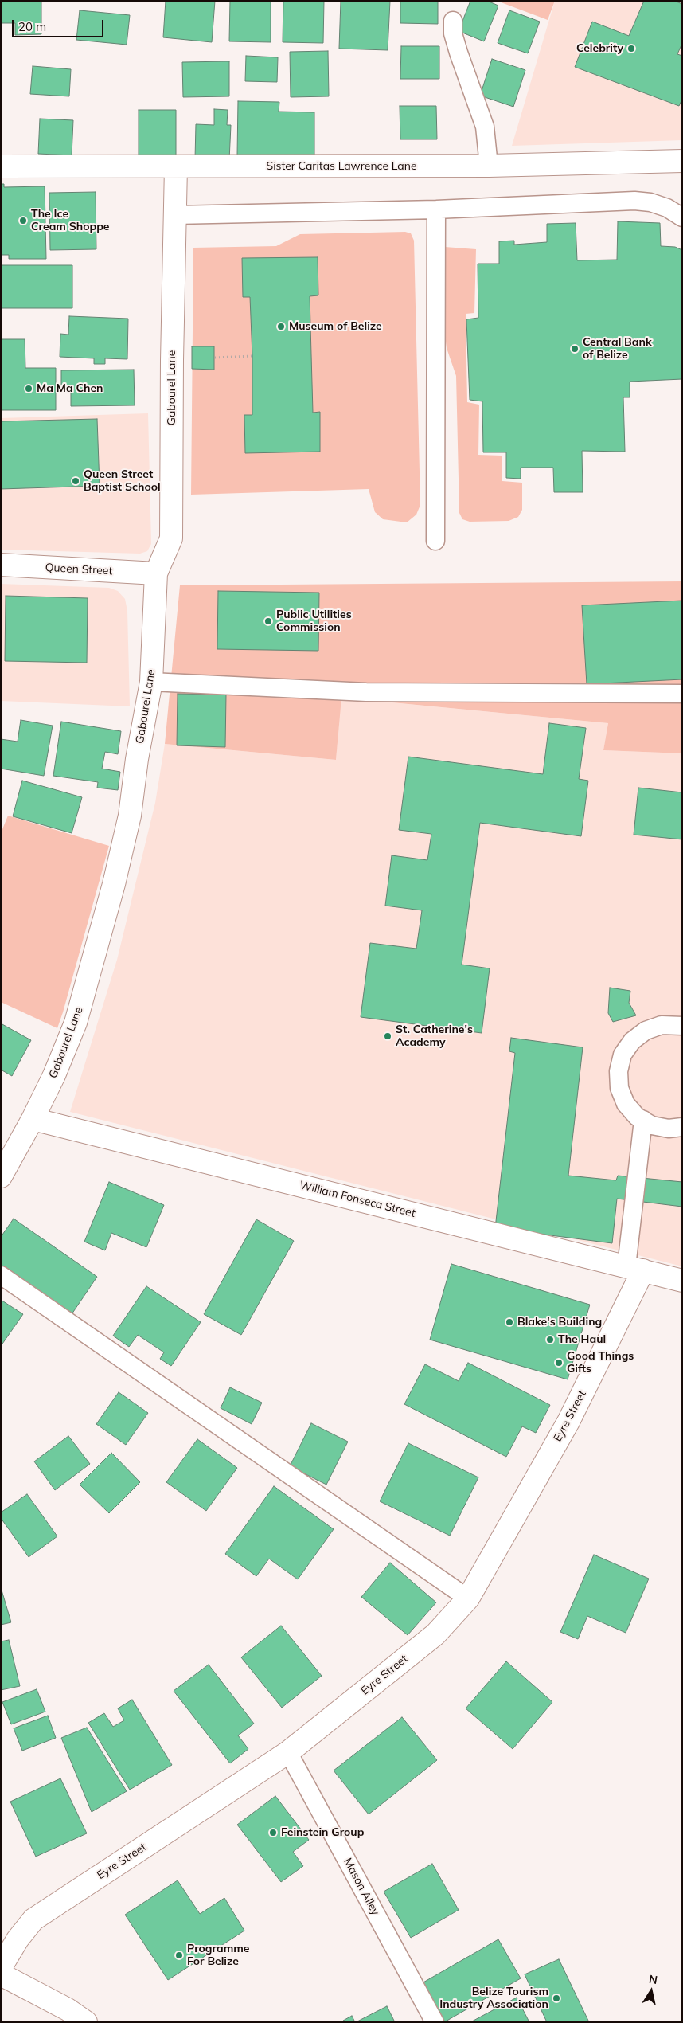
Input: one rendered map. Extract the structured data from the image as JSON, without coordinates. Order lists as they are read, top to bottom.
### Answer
{
  "streets": {
    "street": [
      "Sister Caritas Lawrence Lane",
      "Gabourel Lane",
      "Queen Street",
      "William Fonseca Street",
      "Eyre Street"
    ],
    "lane": ["Mason Alley"]
  },
  "crossings": [
    ["Sister Caritas Lawrence Lane", "Gabourel Lane"],
    ["Gabourel Lane", "Queen Street"],
    ["Gabourel Lane", "William Fonseca Street"],
    ["William Fonseca Street", "Eyre Street"],
    ["Eyre Street", "Mason Alley"]
  ],
  "places": [
    "Celebrity",
    "The Ice Cream Shoppe",
    "Museum of Belize",
    "Central Bank of Belize",
    "Ma Ma Chen",
    "Queen Street Baptist School",
    "Public Utilities Commission",
    "St. Catherine's Academy",
    "Blake's Building",
    "The Haul",
    "Good Things Gifts",
    "Feinstein Group",
    "Programme For Belize",
    "Belize Tourism Industry Association"
  ],
  "scale_bar": "20 m",
  "north": "top"
}
